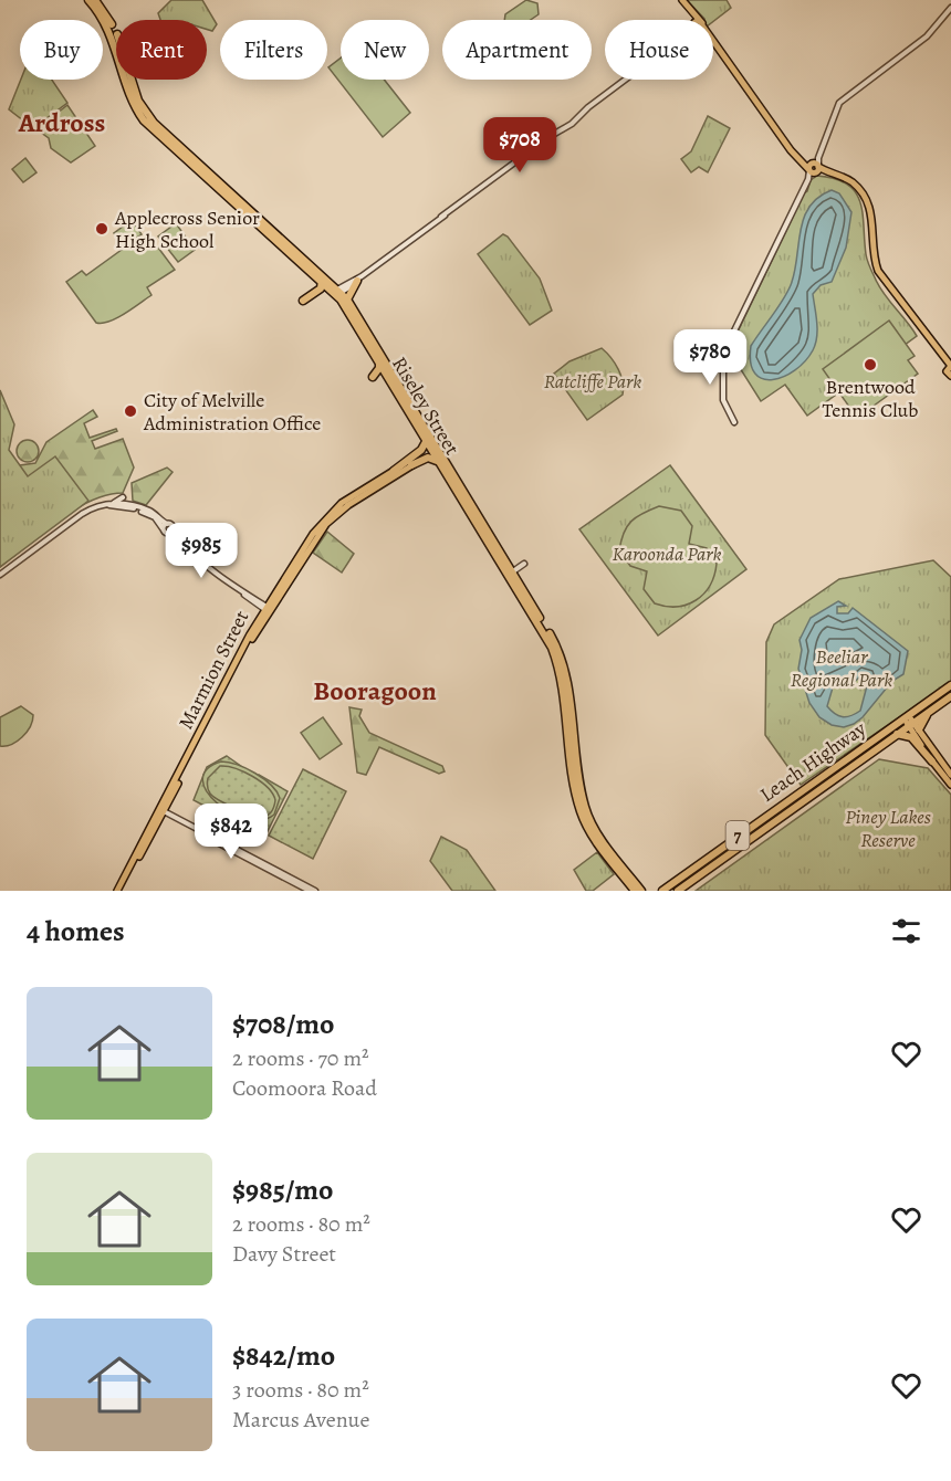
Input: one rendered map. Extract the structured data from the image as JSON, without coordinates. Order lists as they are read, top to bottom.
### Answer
{
  "streets": {
    "highway": ["Riseley Street", "Leach Highway", "7"],
    "main road": ["Marmion Street"]
  },
  "crossings": [
    ["Riseley Street", "Marmion Street"]
  ],
  "districts": ["Ardross", "Booragoon"],
  "parks": [
    "Ratcliffe Park",
    "Karoonda Park",
    "Beeliar Regional Park",
    "Piney Lakes Reserve"
  ],
  "places": ["Applecross Senior High School", "Brentwood Tennis Club", "City of Melville Administration Office"],
  "page": {
    "chip": [
      "Buy",
      "Rent",
      "Filters",
      "New",
      "Apartment",
      "House"
    ],
    "price": [
      "$708",
      "$780",
      "$985",
      "$842"
    ],
    "heading": "4 homes",
    "list": [
      {
        "name": "$708/mo",
        "note": "2 rooms · 70 m² · Coomoora Road"
      },
      {
        "name": "$985/mo",
        "note": "2 rooms · 80 m² · Davy Street"
      },
      {
        "name": "$842/mo",
        "note": "3 rooms · 80 m² · Marcus Avenue"
      }
    ]
  }
}
